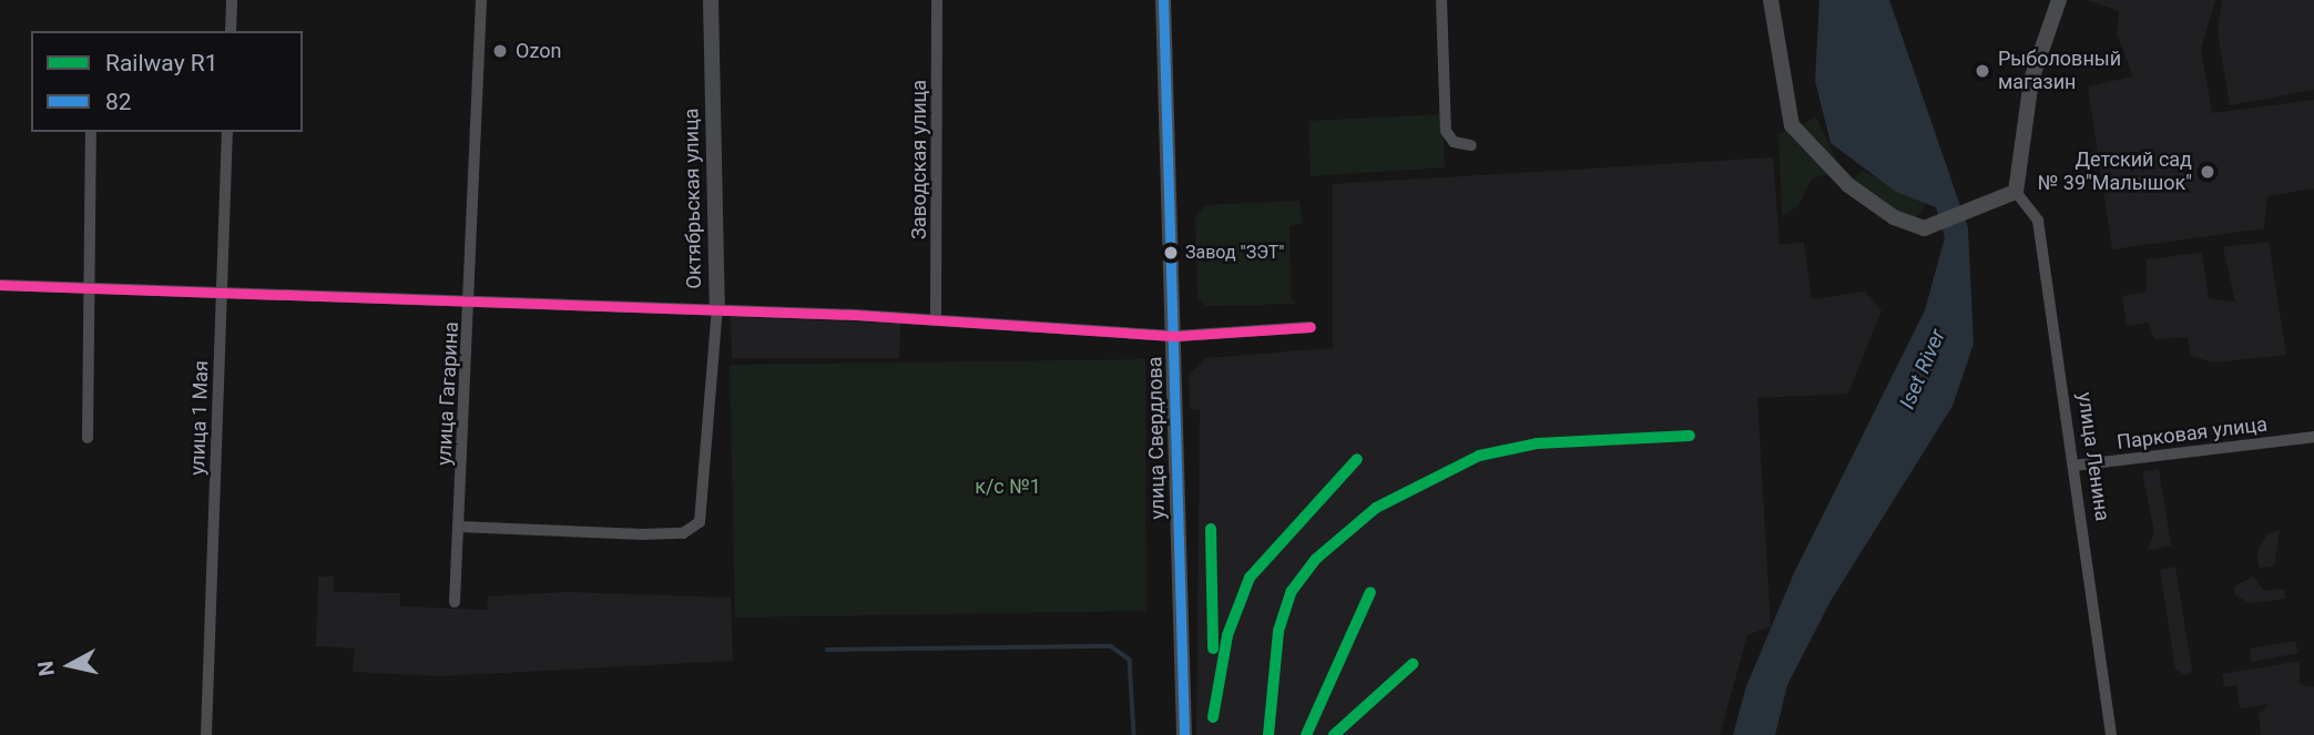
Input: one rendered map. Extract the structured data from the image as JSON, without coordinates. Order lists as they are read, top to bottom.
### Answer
{
  "streets": {
    "street": [
      "Заводская улица",
      "Октябрьская улица",
      "улица Гагарина",
      "улица 1 Мая",
      "Парковая улица",
      "улица Свердлова",
      "улица Ленина"
    ]
  },
  "crossings": [
    ["Октябрьская улица", "улица Гагарина"],
    ["Парковая улица", "улица Ленина"]
  ],
  "water": ["Iset River"],
  "parks": ["к/с №1"],
  "places": [
    "Ozon",
    "Рыболовный магазин",
    "Детский сад № 39\"Малышок\"",
    "Завод \"ЗЭТ\""
  ],
  "lines": ["transit line 82", "rail line R1"],
  "legend": ["Railway R1", "82"],
  "north": "left"
}
